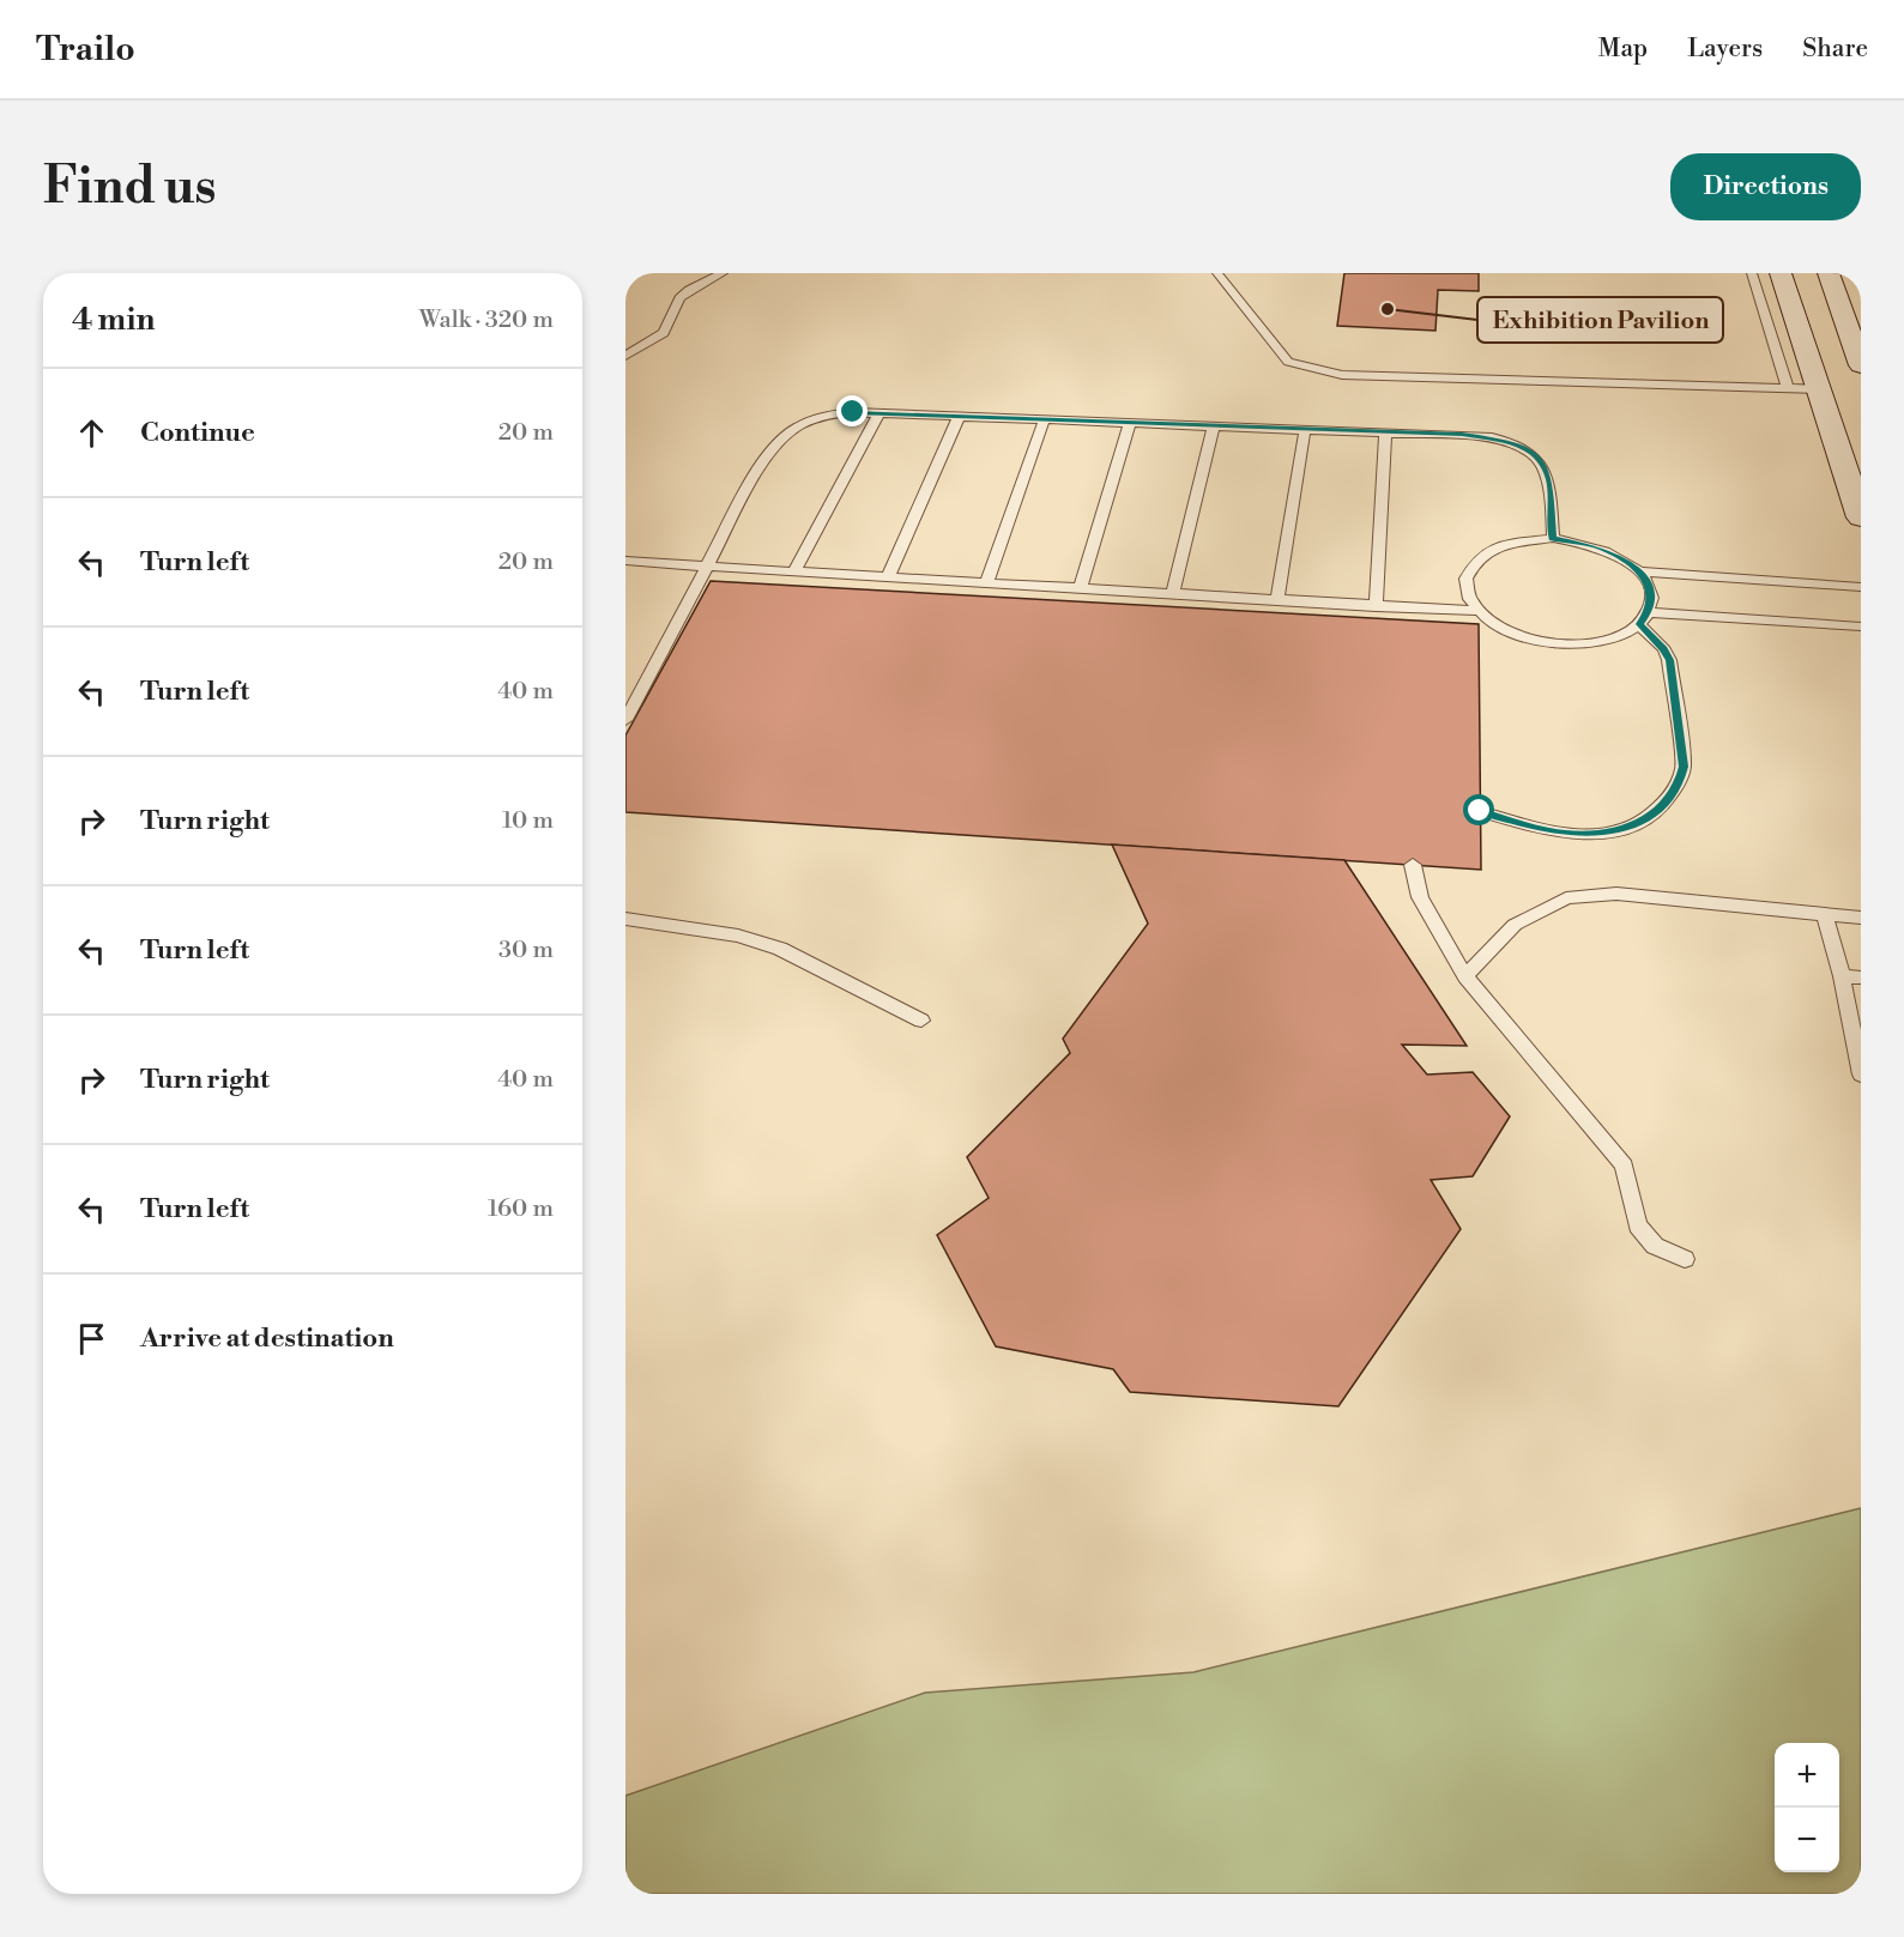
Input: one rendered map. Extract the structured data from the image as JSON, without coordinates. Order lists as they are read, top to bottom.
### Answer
{
  "places": ["Exhibition Pavilion"],
  "page": {
    "header": "Trailo",
    "nav": ["Map", "Layers", "Share"],
    "buttons": "Directions",
    "title": "Find us",
    "heading": ["4 min", "Walk · 320 m"],
    "list": [
      ["Continue", "20 m"],
      ["Turn left", "20 m"],
      ["Turn left", "40 m"],
      ["Turn right", "10 m"],
      ["Turn left", "30 m"],
      ["Turn right", "40 m"],
      ["Turn left", "160 m"],
      "Arrive at destination"
    ],
    "map_buttons": ["+", "−"]
  }
}
